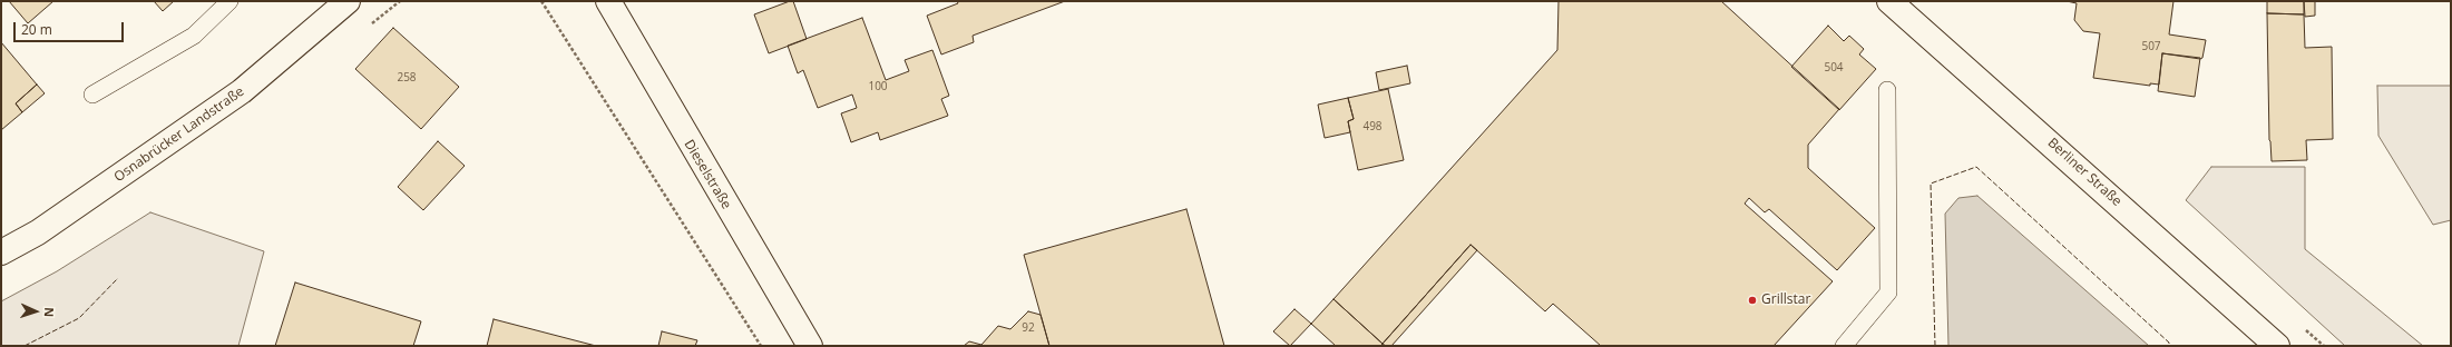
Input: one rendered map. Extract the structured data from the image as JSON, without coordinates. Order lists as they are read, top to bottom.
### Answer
{
  "streets": {
    "street": ["Osnabrücker Landstraße", "Berliner Straße", "Dieselstraße"]
  },
  "places": ["Grillstar"],
  "house_numbers": [
    "507",
    "504",
    "258",
    "100",
    "498",
    "92"
  ],
  "scale_bar": "20 m",
  "north": "right"
}
